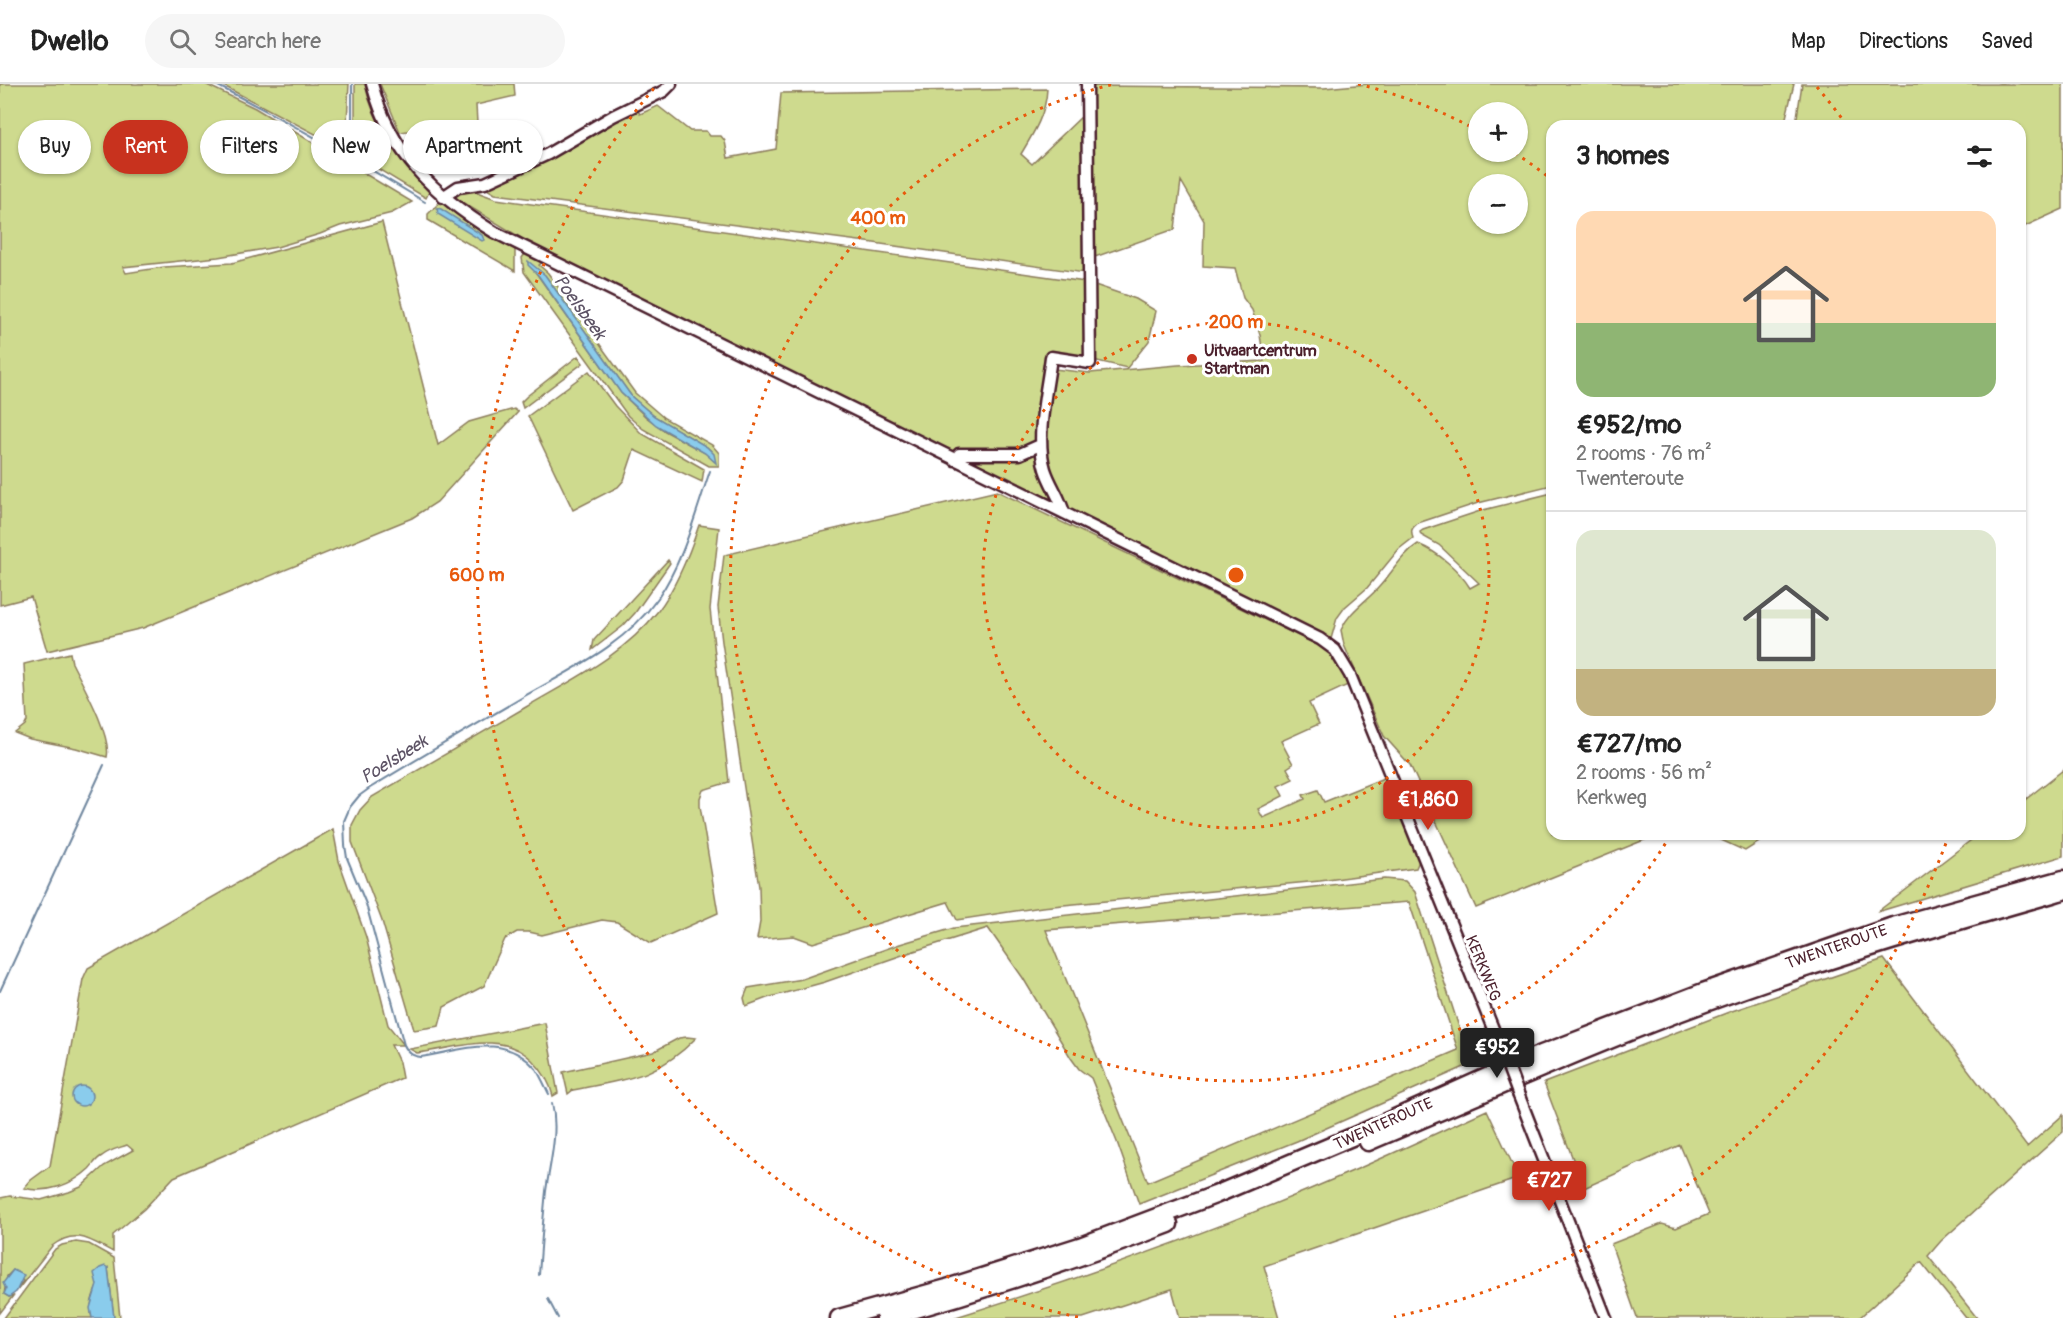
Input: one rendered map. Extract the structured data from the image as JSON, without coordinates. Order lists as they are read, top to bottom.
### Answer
{
  "streets": {
    "highway": ["TWENTEROUTE"],
    "street": ["KERKWEG"]
  },
  "water": ["Poelsbeek"],
  "places": ["Uitvaartcentrum Startman"],
  "page": {
    "header": "Dwello",
    "search": "Search here",
    "nav": ["Map", "Directions", "Saved"],
    "map_buttons": ["+", "−"],
    "chip": [
      "Buy",
      "Rent",
      "Filters",
      "New",
      "Apartment"
    ],
    "heading": "3 homes",
    "list": [
      {
        "name": "€952/mo",
        "note": "2 rooms · 76 m² · Twenteroute"
      },
      {
        "name": "€727/mo",
        "note": "2 rooms · 56 m² · Kerkweg"
      }
    ],
    "price": ["€1,860", "€952", "€727"]
  },
  "rings": ["400 m", "200 m", "600 m"]
}
